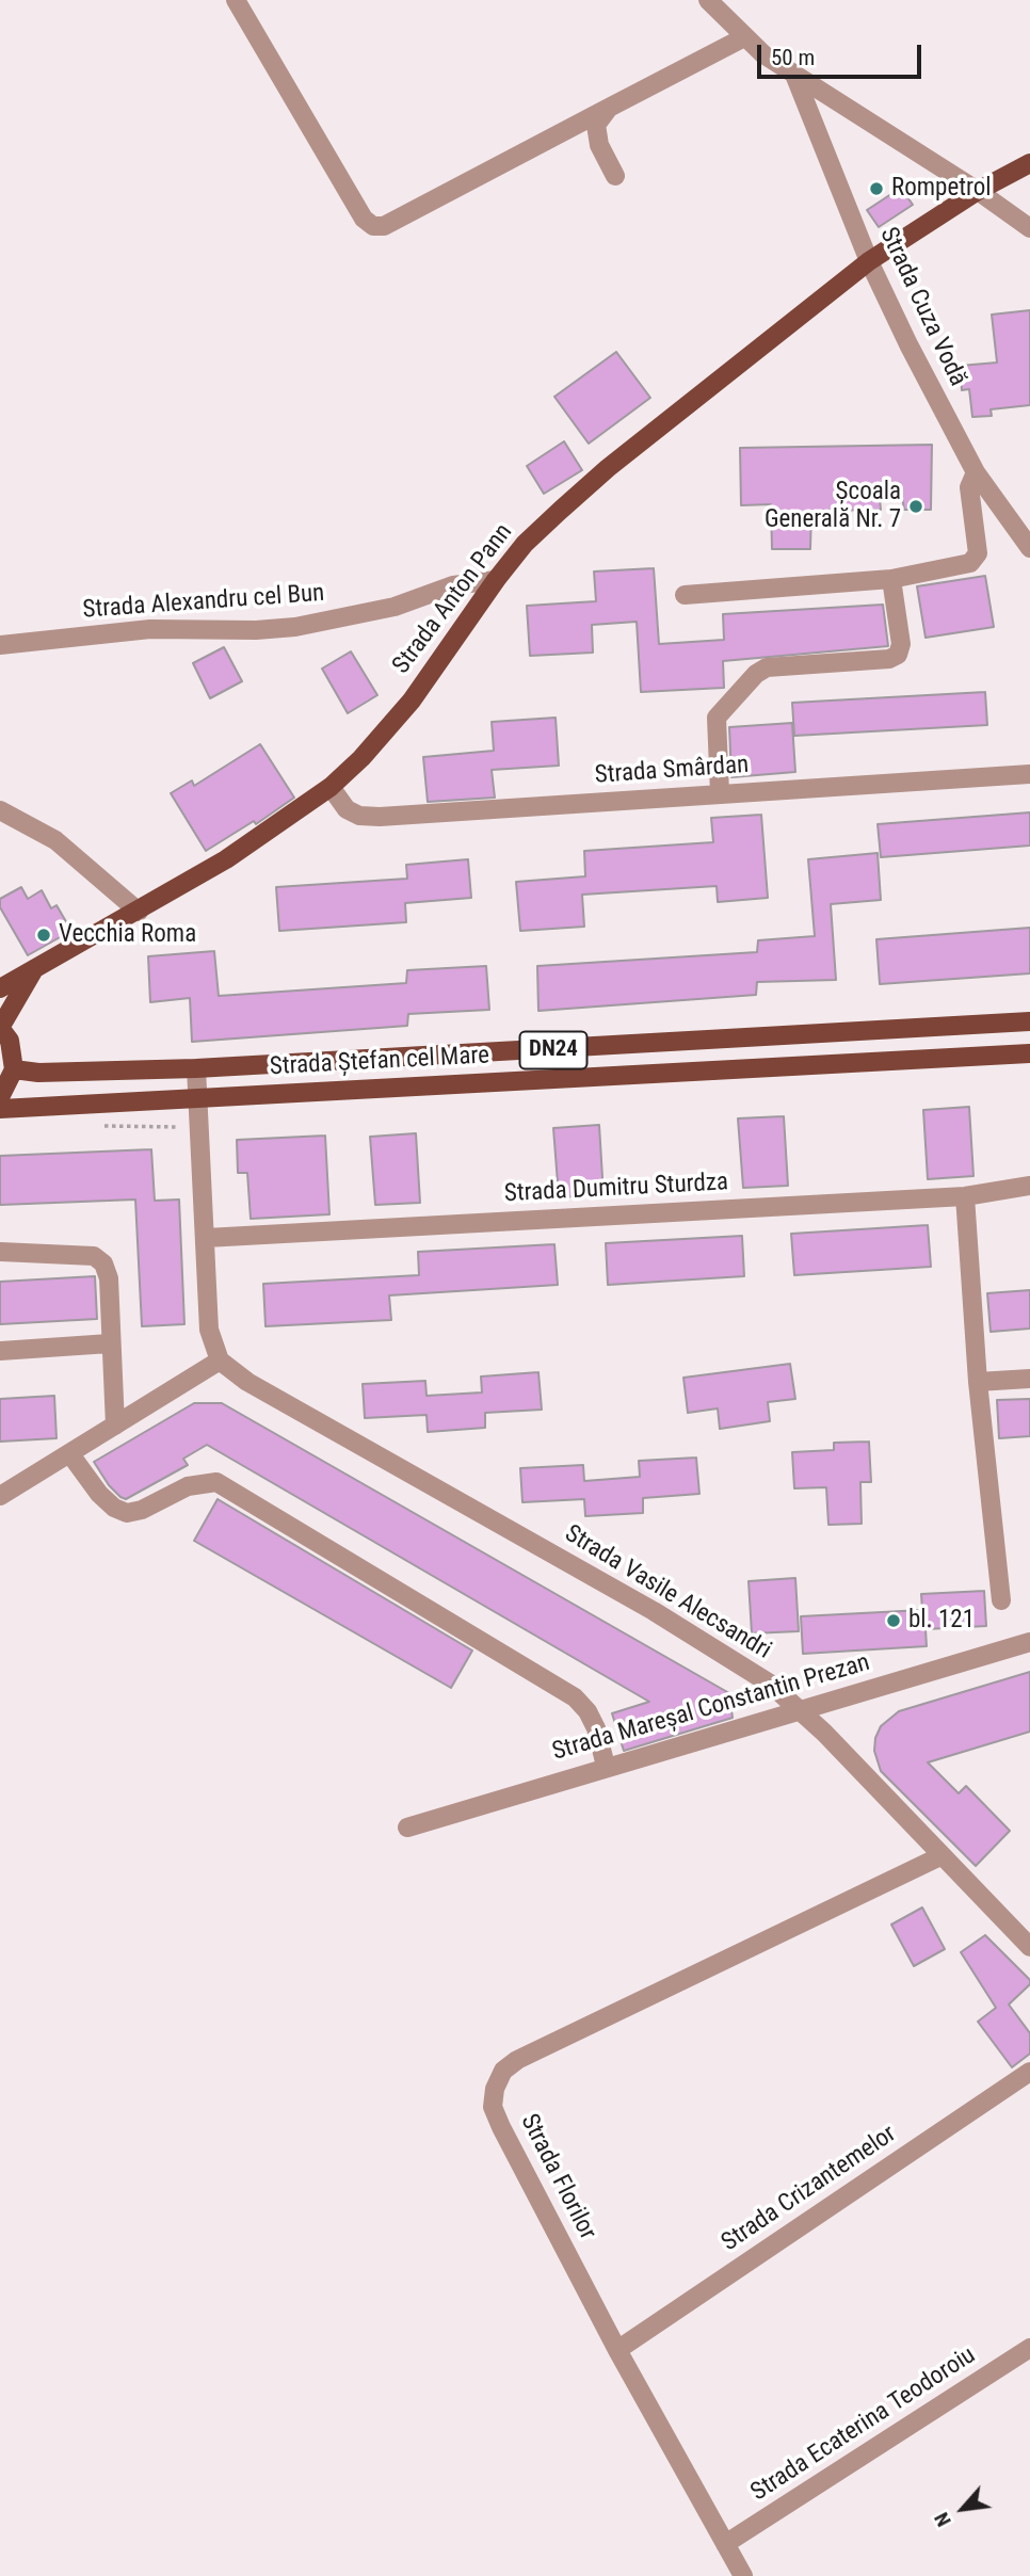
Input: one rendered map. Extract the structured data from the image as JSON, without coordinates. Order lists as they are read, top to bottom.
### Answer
{
  "streets": {
    "main road": ["Strada Anton Pann", "DN24", "Strada Ștefan cel Mare"],
    "street": [
      "Strada Cuza Vodă",
      "Strada Alexandru cel Bun",
      "Strada Smârdan",
      "Strada Dumitru Sturdza",
      "Strada Vasile Alecsandri",
      "Strada Mareșal Constantin Prezan",
      "Strada Florilor",
      "Strada Crizantemelor",
      "Strada Ecaterina Teodoroiu"
    ]
  },
  "crossings": [
    ["Strada Cuza Vodă", "Strada Anton Pann"],
    ["Strada Anton Pann", "Strada Alexandru cel Bun"],
    ["Strada Anton Pann", "Strada Smârdan"],
    ["Strada Vasile Alecsandri", "Strada Mareșal Constantin Prezan"],
    ["Strada Vasile Alecsandri", "Strada Florilor"],
    ["Strada Florilor", "Strada Crizantemelor"],
    ["Strada Florilor", "Strada Ecaterina Teodoroiu"]
  ],
  "places": [
    "Rompetrol",
    "Școala Generală Nr. 7",
    "Vecchia Roma",
    "bl. 121"
  ],
  "scale_bar": "50 m",
  "north": "bottom left"
}
